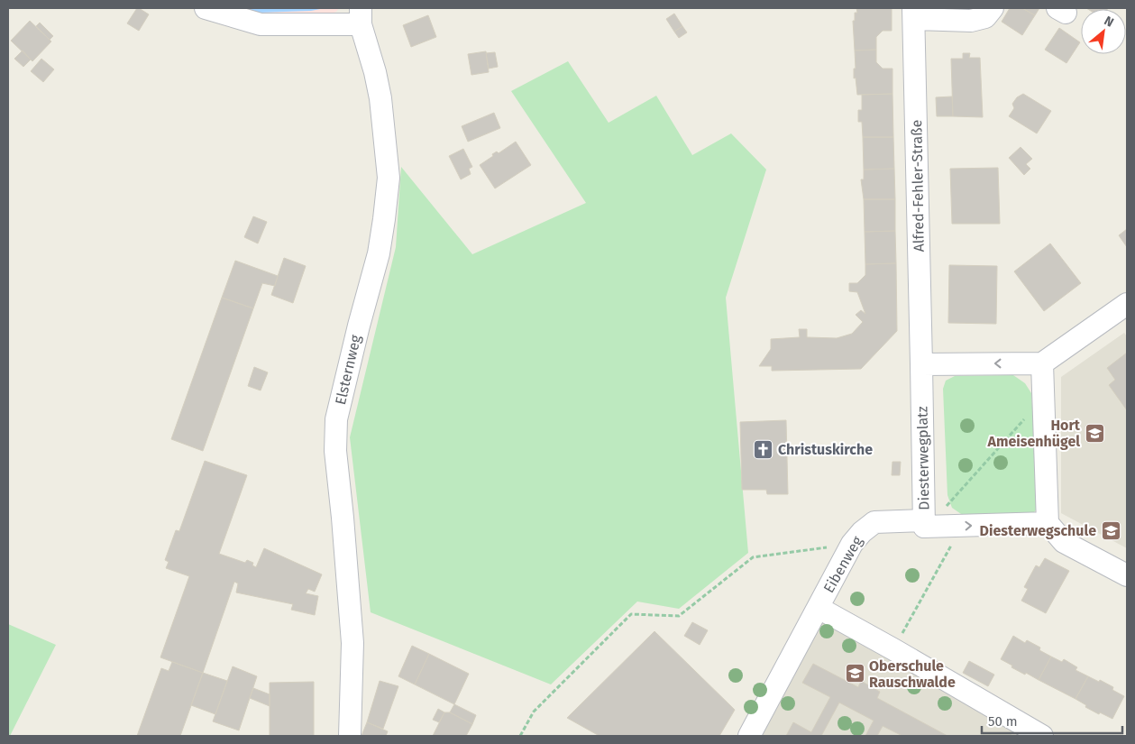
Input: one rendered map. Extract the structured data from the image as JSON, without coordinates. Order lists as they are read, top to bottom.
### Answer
{
  "streets": {
    "street": [
      "Alfred-Fehler-Straße",
      "Elsternweg",
      "Diesterwegplatz",
      "Eibenweg"
    ]
  },
  "crossings": [
    ["Alfred-Fehler-Straße", "Diesterwegplatz"],
    ["Diesterwegplatz", "Eibenweg"]
  ],
  "places": {
    "school or university": ["Hort Ameisenhügel", "Diesterwegschule", "Oberschule Rauschwalde"],
    "church": ["Christuskirche"]
  },
  "scale_bar": "50 m",
  "north": "top right"
}
